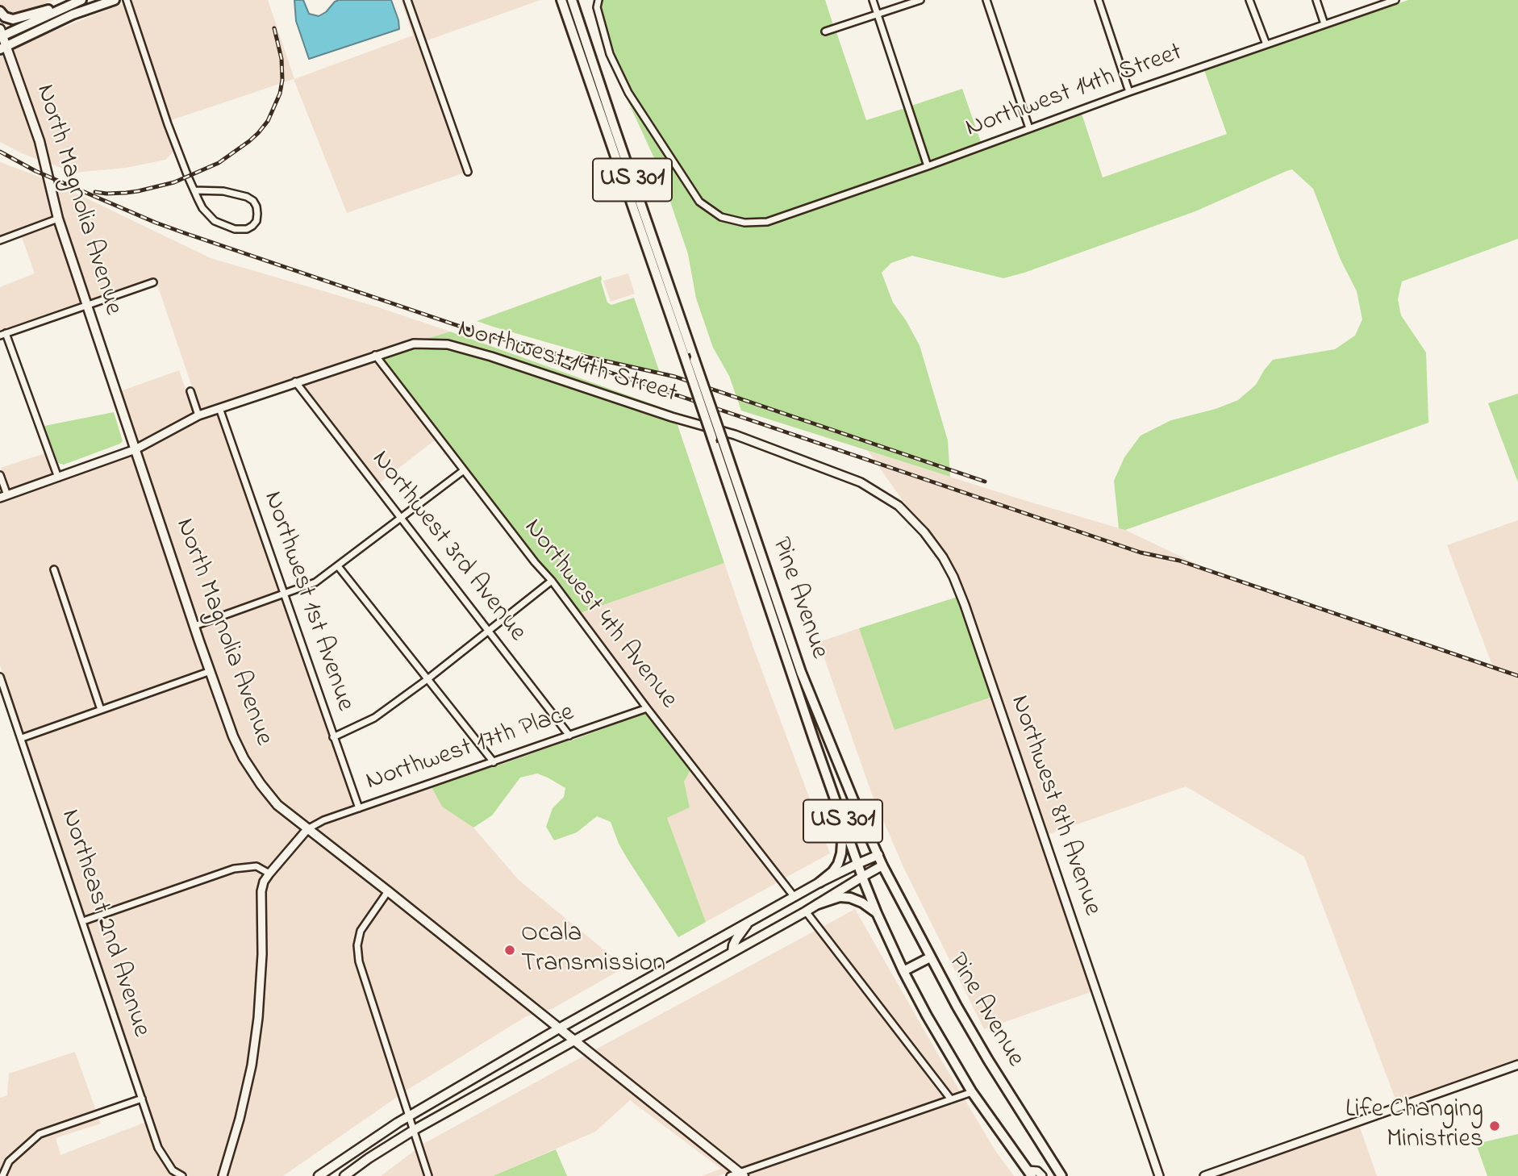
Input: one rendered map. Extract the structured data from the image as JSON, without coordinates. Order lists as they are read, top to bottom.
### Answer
{
  "streets": {
    "main road": ["US 301", "North Magnolia Avenue", "Pine Avenue"],
    "street": [
      "Northwest 14th Street",
      "Northwest 3rd Avenue",
      "Northwest 1st Avenue",
      "Northwest 4th Avenue",
      "Northwest 17th Place",
      "Northwest 8th Avenue",
      "Northeast 2nd Avenue"
    ]
  },
  "crossings": [
    ["Northwest 14th Street", "North Magnolia Avenue"],
    ["Northwest 14th Street", "Northwest 3rd Avenue"],
    ["Northwest 14th Street", "Northwest 1st Avenue"],
    ["Northwest 14th Street", "Northwest 4th Avenue"],
    ["Northwest 14th Street", "Northwest 8th Avenue"],
    ["North Magnolia Avenue", "Northwest 17th Place"],
    ["Northwest 3rd Avenue", "Northwest 17th Place"],
    ["Northwest 1st Avenue", "Northwest 17th Place"],
    ["Northwest 4th Avenue", "Northwest 17th Place"]
  ],
  "places": ["Ocala Transmission", "Life Changing Ministries"]
}
